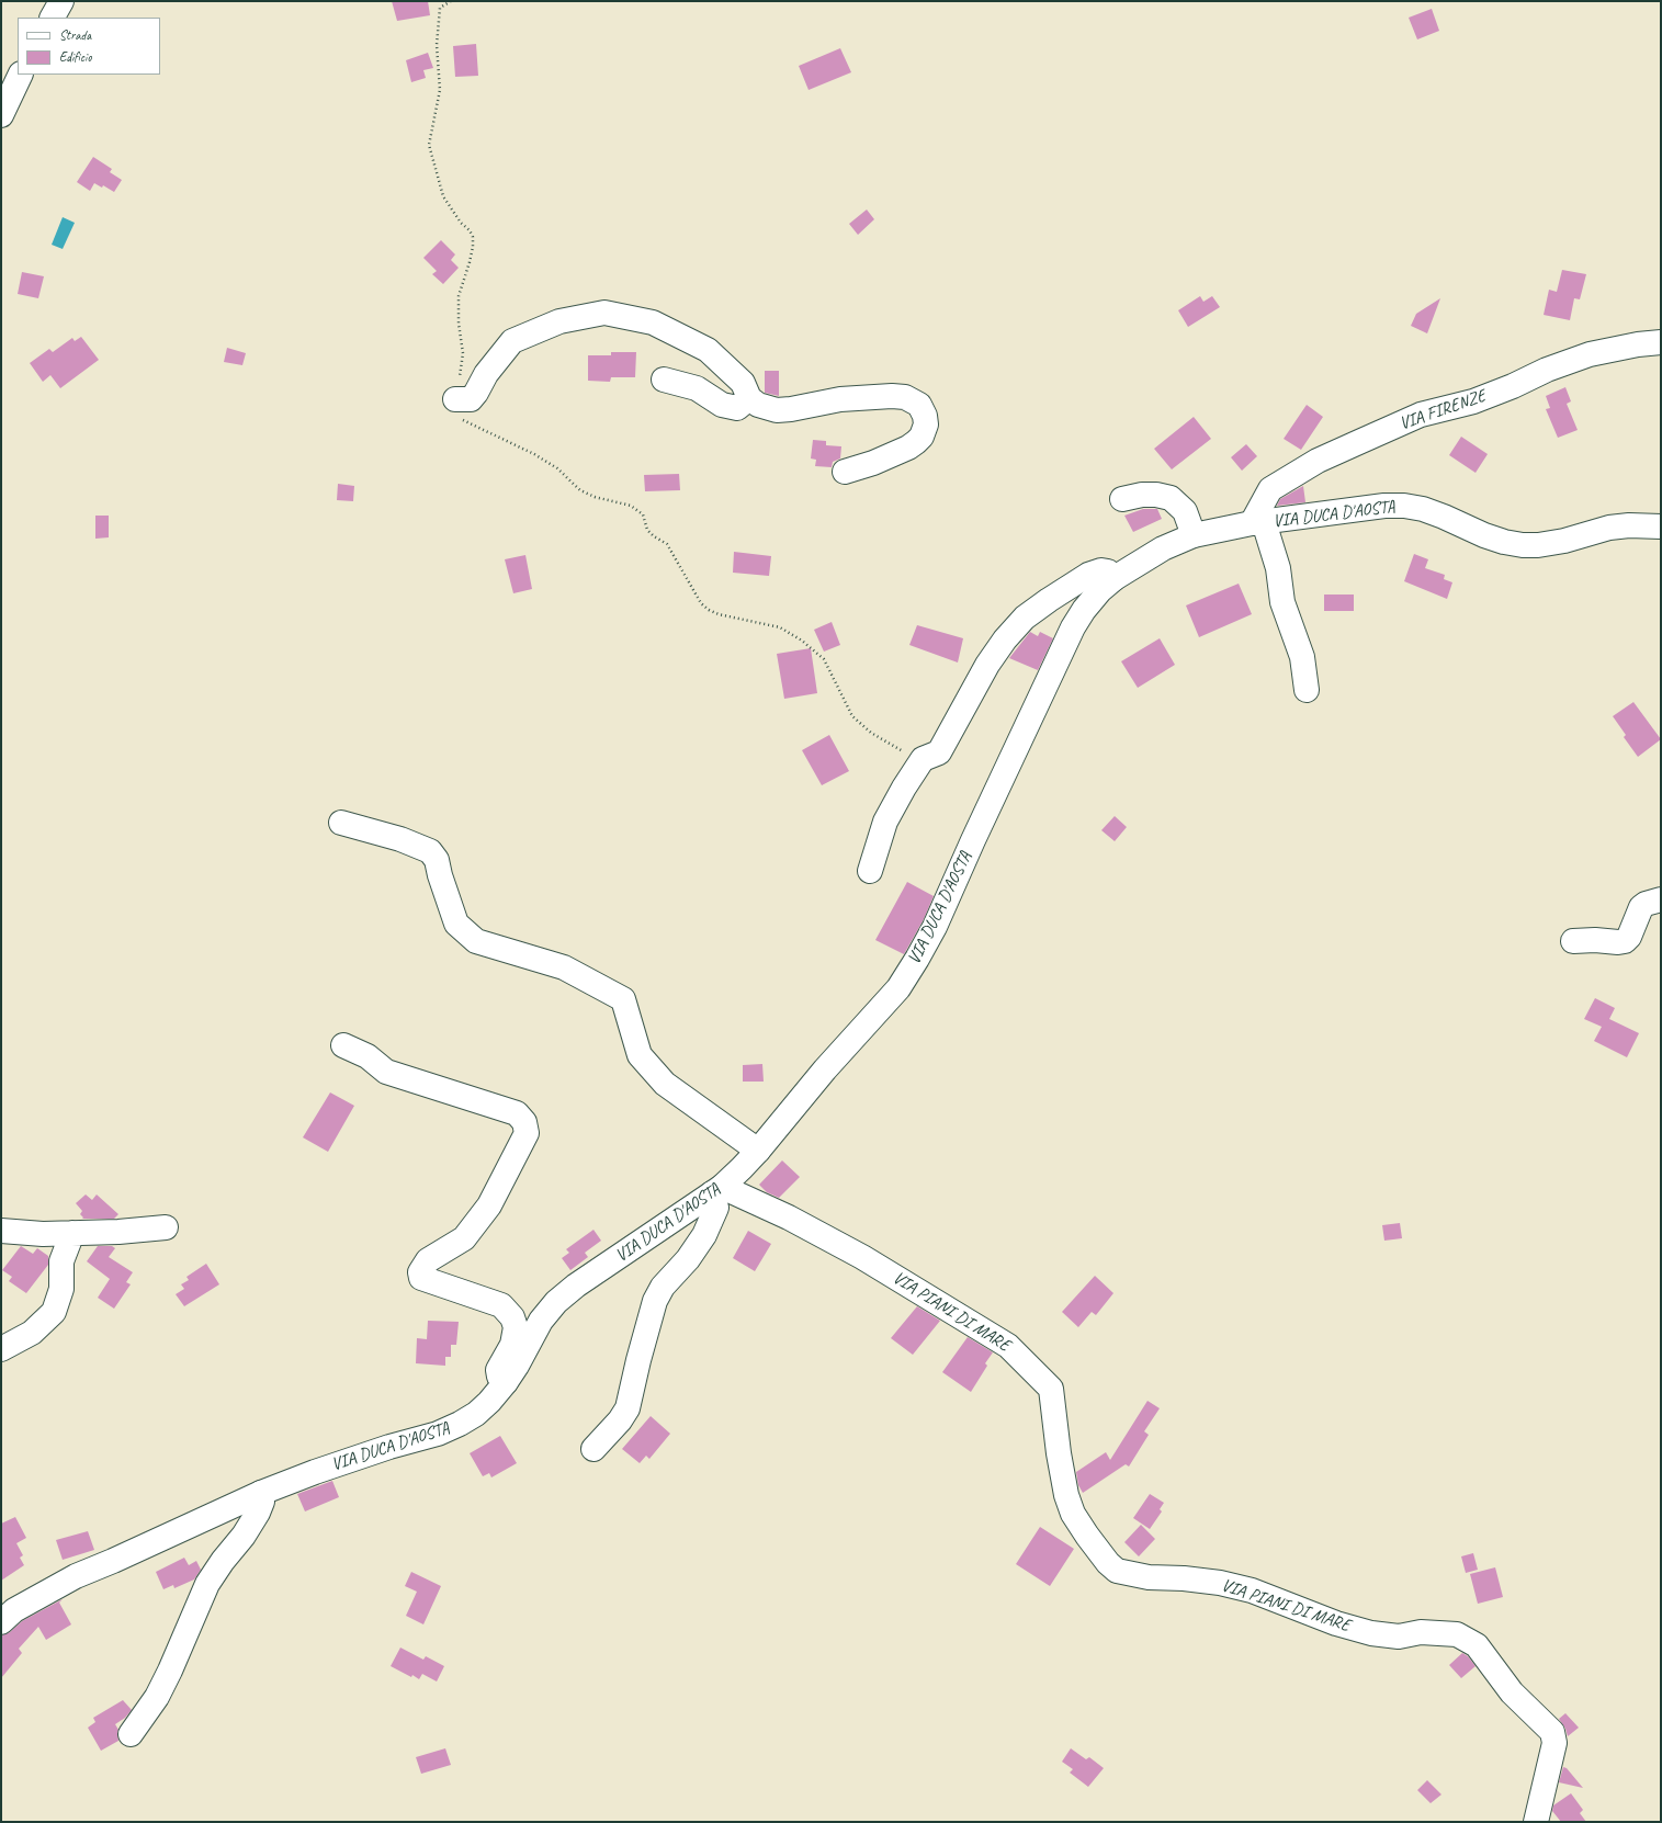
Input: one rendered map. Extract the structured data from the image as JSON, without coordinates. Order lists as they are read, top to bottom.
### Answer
{
  "streets": {
    "main road": ["VIA FIRENZE", "VIA DUCA D'AOSTA", "VIA PIANI DI MARE"]
  },
  "crossings": [
    ["VIA FIRENZE", "VIA DUCA D'AOSTA"],
    ["VIA DUCA D'AOSTA", "VIA PIANI DI MARE"]
  ],
  "legend": ["Strada", "Edificio"]
}
